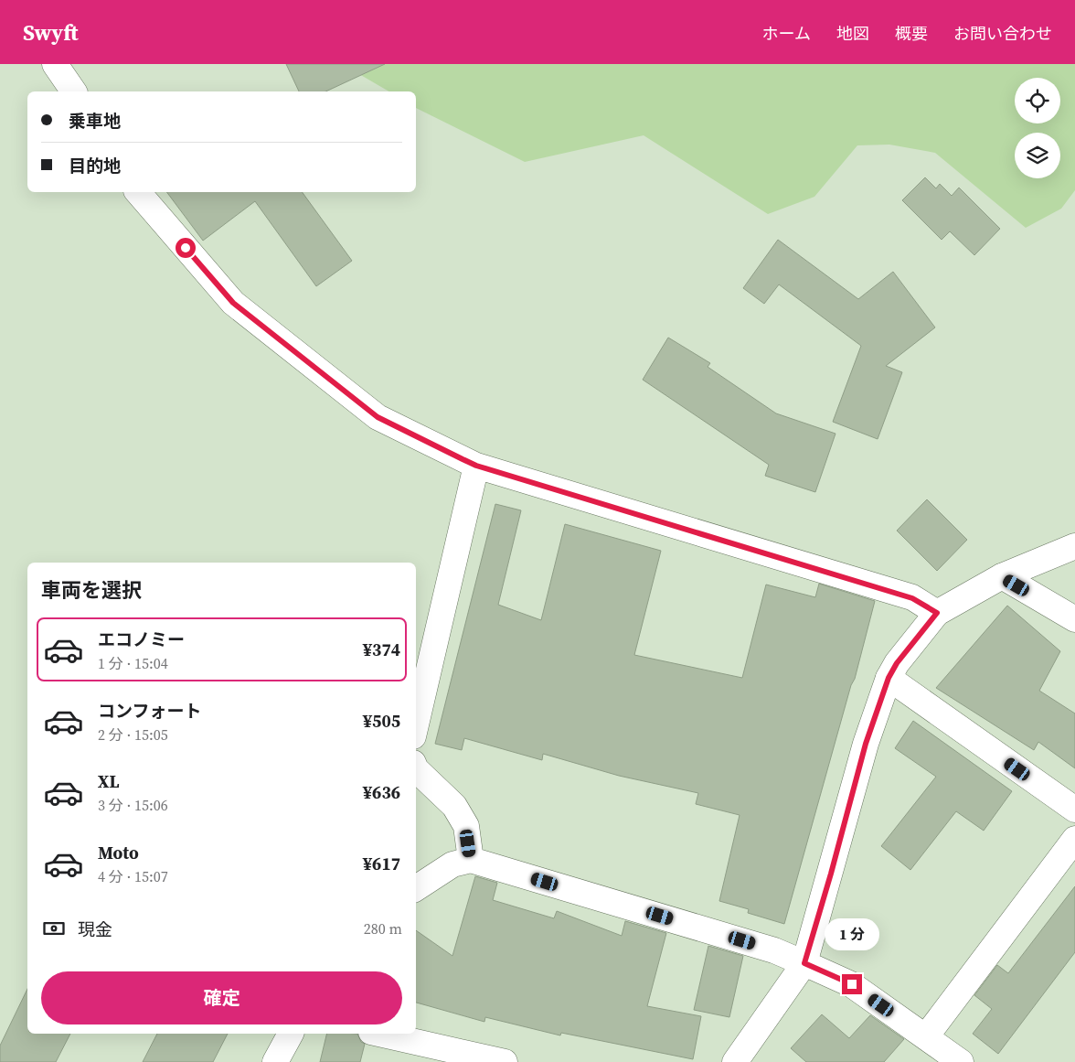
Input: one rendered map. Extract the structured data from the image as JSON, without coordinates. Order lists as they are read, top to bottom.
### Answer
{
  "page": {
    "header": "Swyft",
    "nav": [
      "ホーム",
      "地図",
      "概要",
      "お問い合わせ"
    ],
    "banner": ["乗車地", "目的地"],
    "heading": "車両を選択",
    "list": [
      {
        "name": "エコノミー",
        "note": "1 分 · 15:04",
        "value": "¥374"
      },
      {
        "name": "コンフォート",
        "note": "2 分 · 15:05",
        "value": "¥505"
      },
      {
        "name": "XL",
        "note": "3 分 · 15:06",
        "value": "¥636"
      },
      {
        "name": "Moto",
        "note": "4 分 · 15:07",
        "value": "¥617"
      }
    ],
    "pay": ["現金", "280 m"],
    "bubble": "1 分",
    "buttons": "確定"
  }
}
